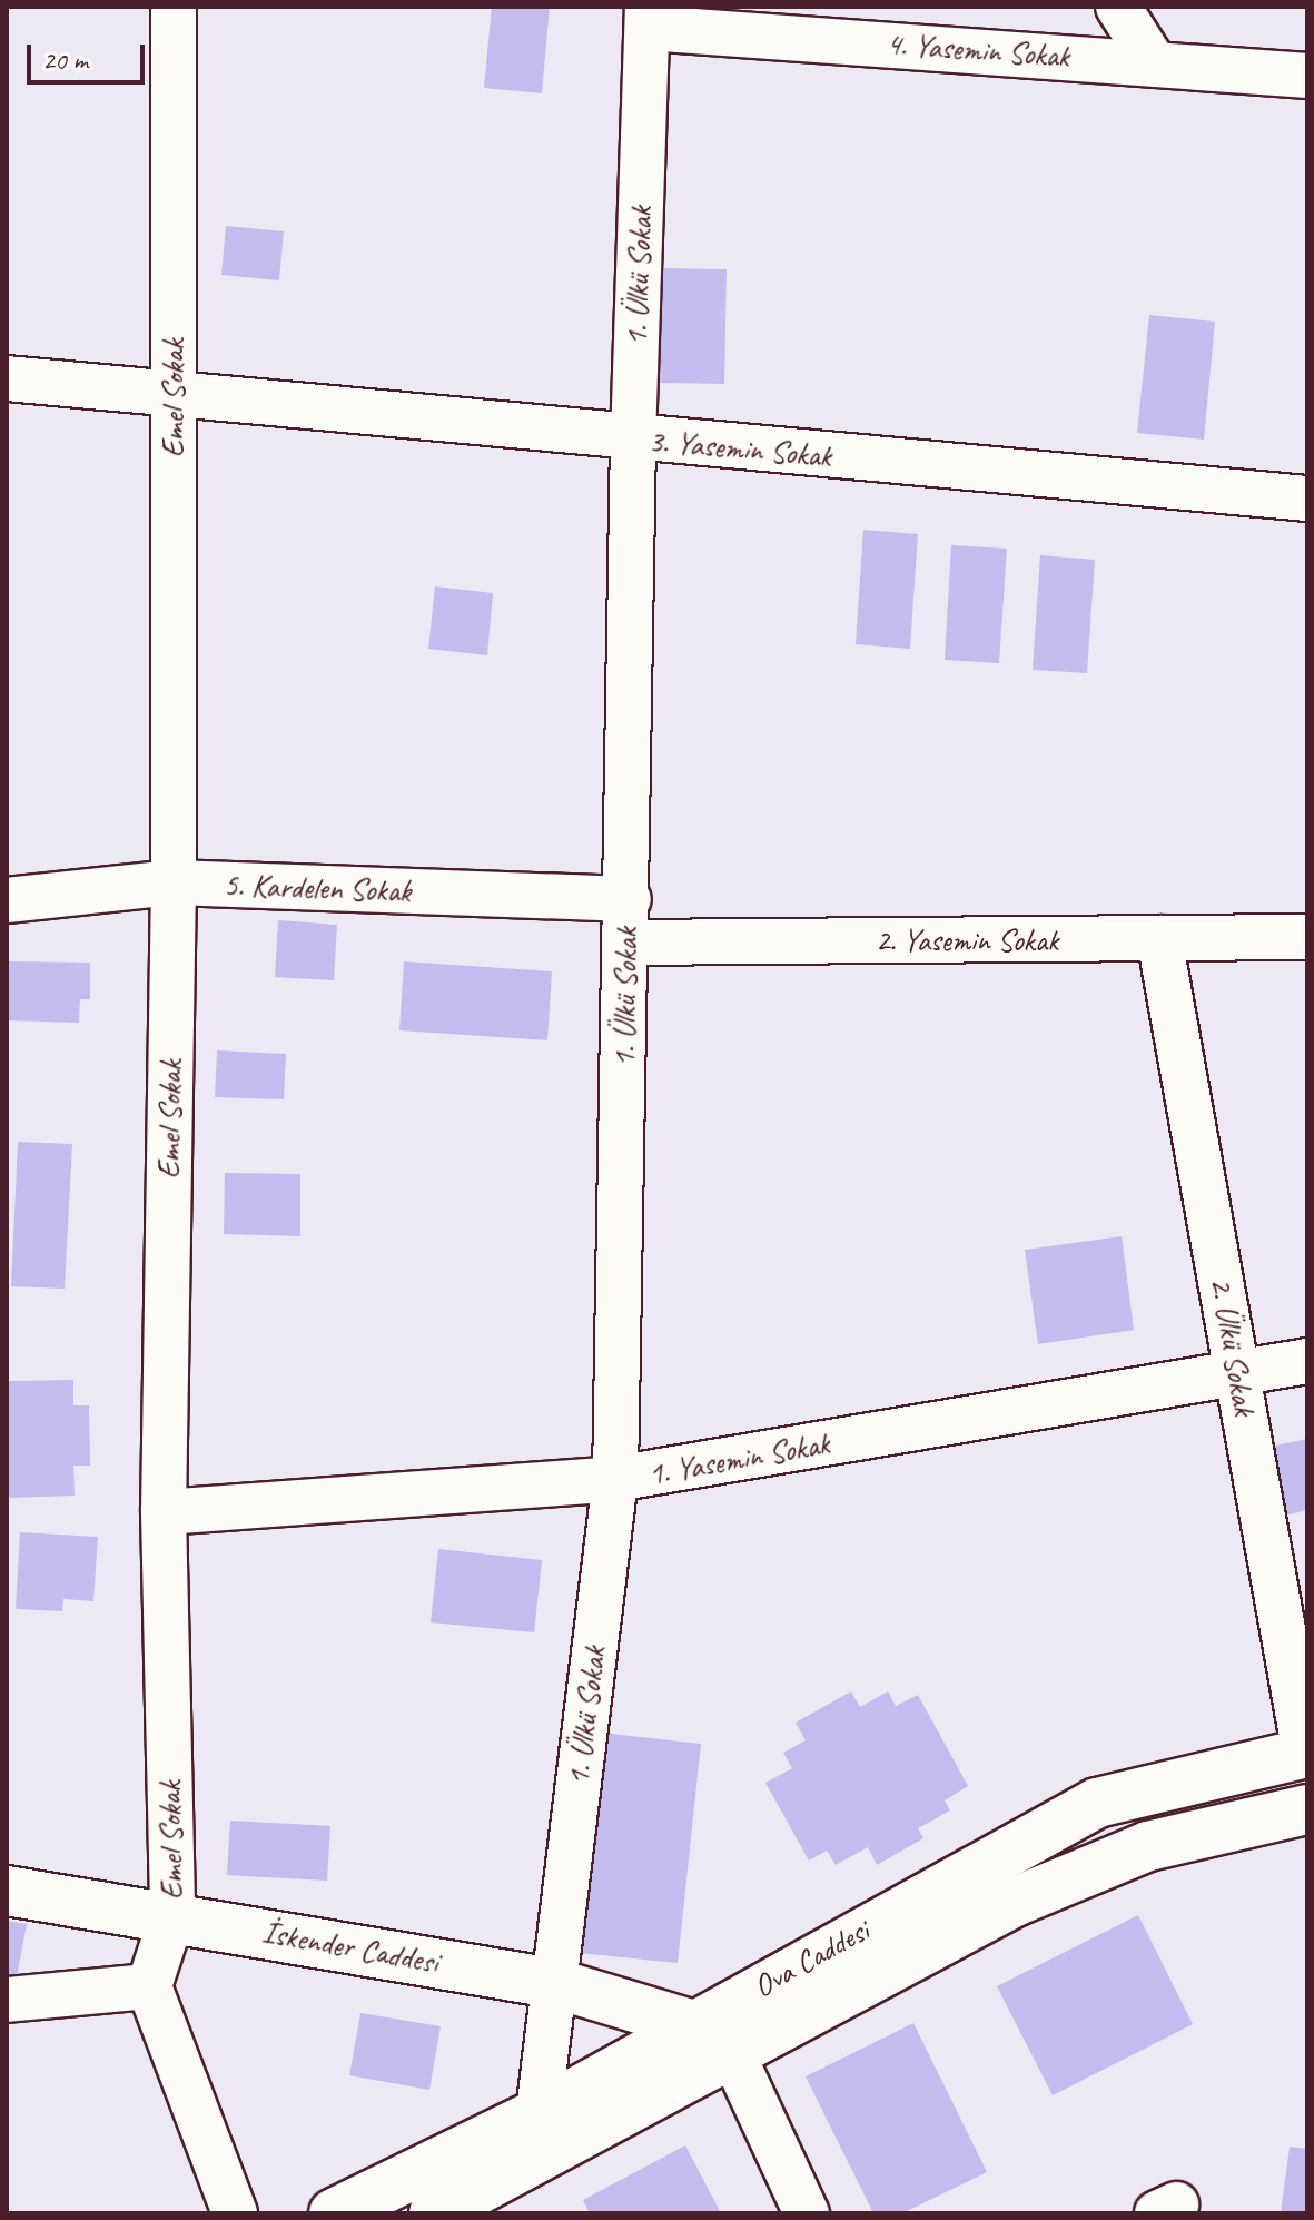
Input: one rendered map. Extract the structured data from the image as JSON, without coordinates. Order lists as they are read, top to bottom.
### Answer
{
  "streets": {
    "street": [
      "4. Yasemin Sokak",
      "1. Ülkü Sokak",
      "Emel Sokak",
      "3. Yasemin Sokak",
      "5. Kardelen Sokak",
      "2. Yasemin Sokak",
      "2. Ülkü Sokak",
      "1. Yasemin Sokak",
      "İskender Caddesi",
      "Ova Caddesi"
    ]
  },
  "crossings": [
    ["4. Yasemin Sokak", "1. Ülkü Sokak"],
    ["1. Ülkü Sokak", "3. Yasemin Sokak"],
    ["1. Ülkü Sokak", "5. Kardelen Sokak"],
    ["1. Ülkü Sokak", "2. Yasemin Sokak"],
    ["1. Ülkü Sokak", "1. Yasemin Sokak"],
    ["1. Ülkü Sokak", "İskender Caddesi"],
    ["1. Ülkü Sokak", "Ova Caddesi"],
    ["Emel Sokak", "3. Yasemin Sokak"],
    ["Emel Sokak", "5. Kardelen Sokak"],
    ["Emel Sokak", "1. Yasemin Sokak"],
    ["Emel Sokak", "İskender Caddesi"],
    ["2. Yasemin Sokak", "2. Ülkü Sokak"],
    ["2. Ülkü Sokak", "1. Yasemin Sokak"],
    ["2. Ülkü Sokak", "Ova Caddesi"],
    ["İskender Caddesi", "Ova Caddesi"]
  ],
  "scale_bar": "20 m"
}
